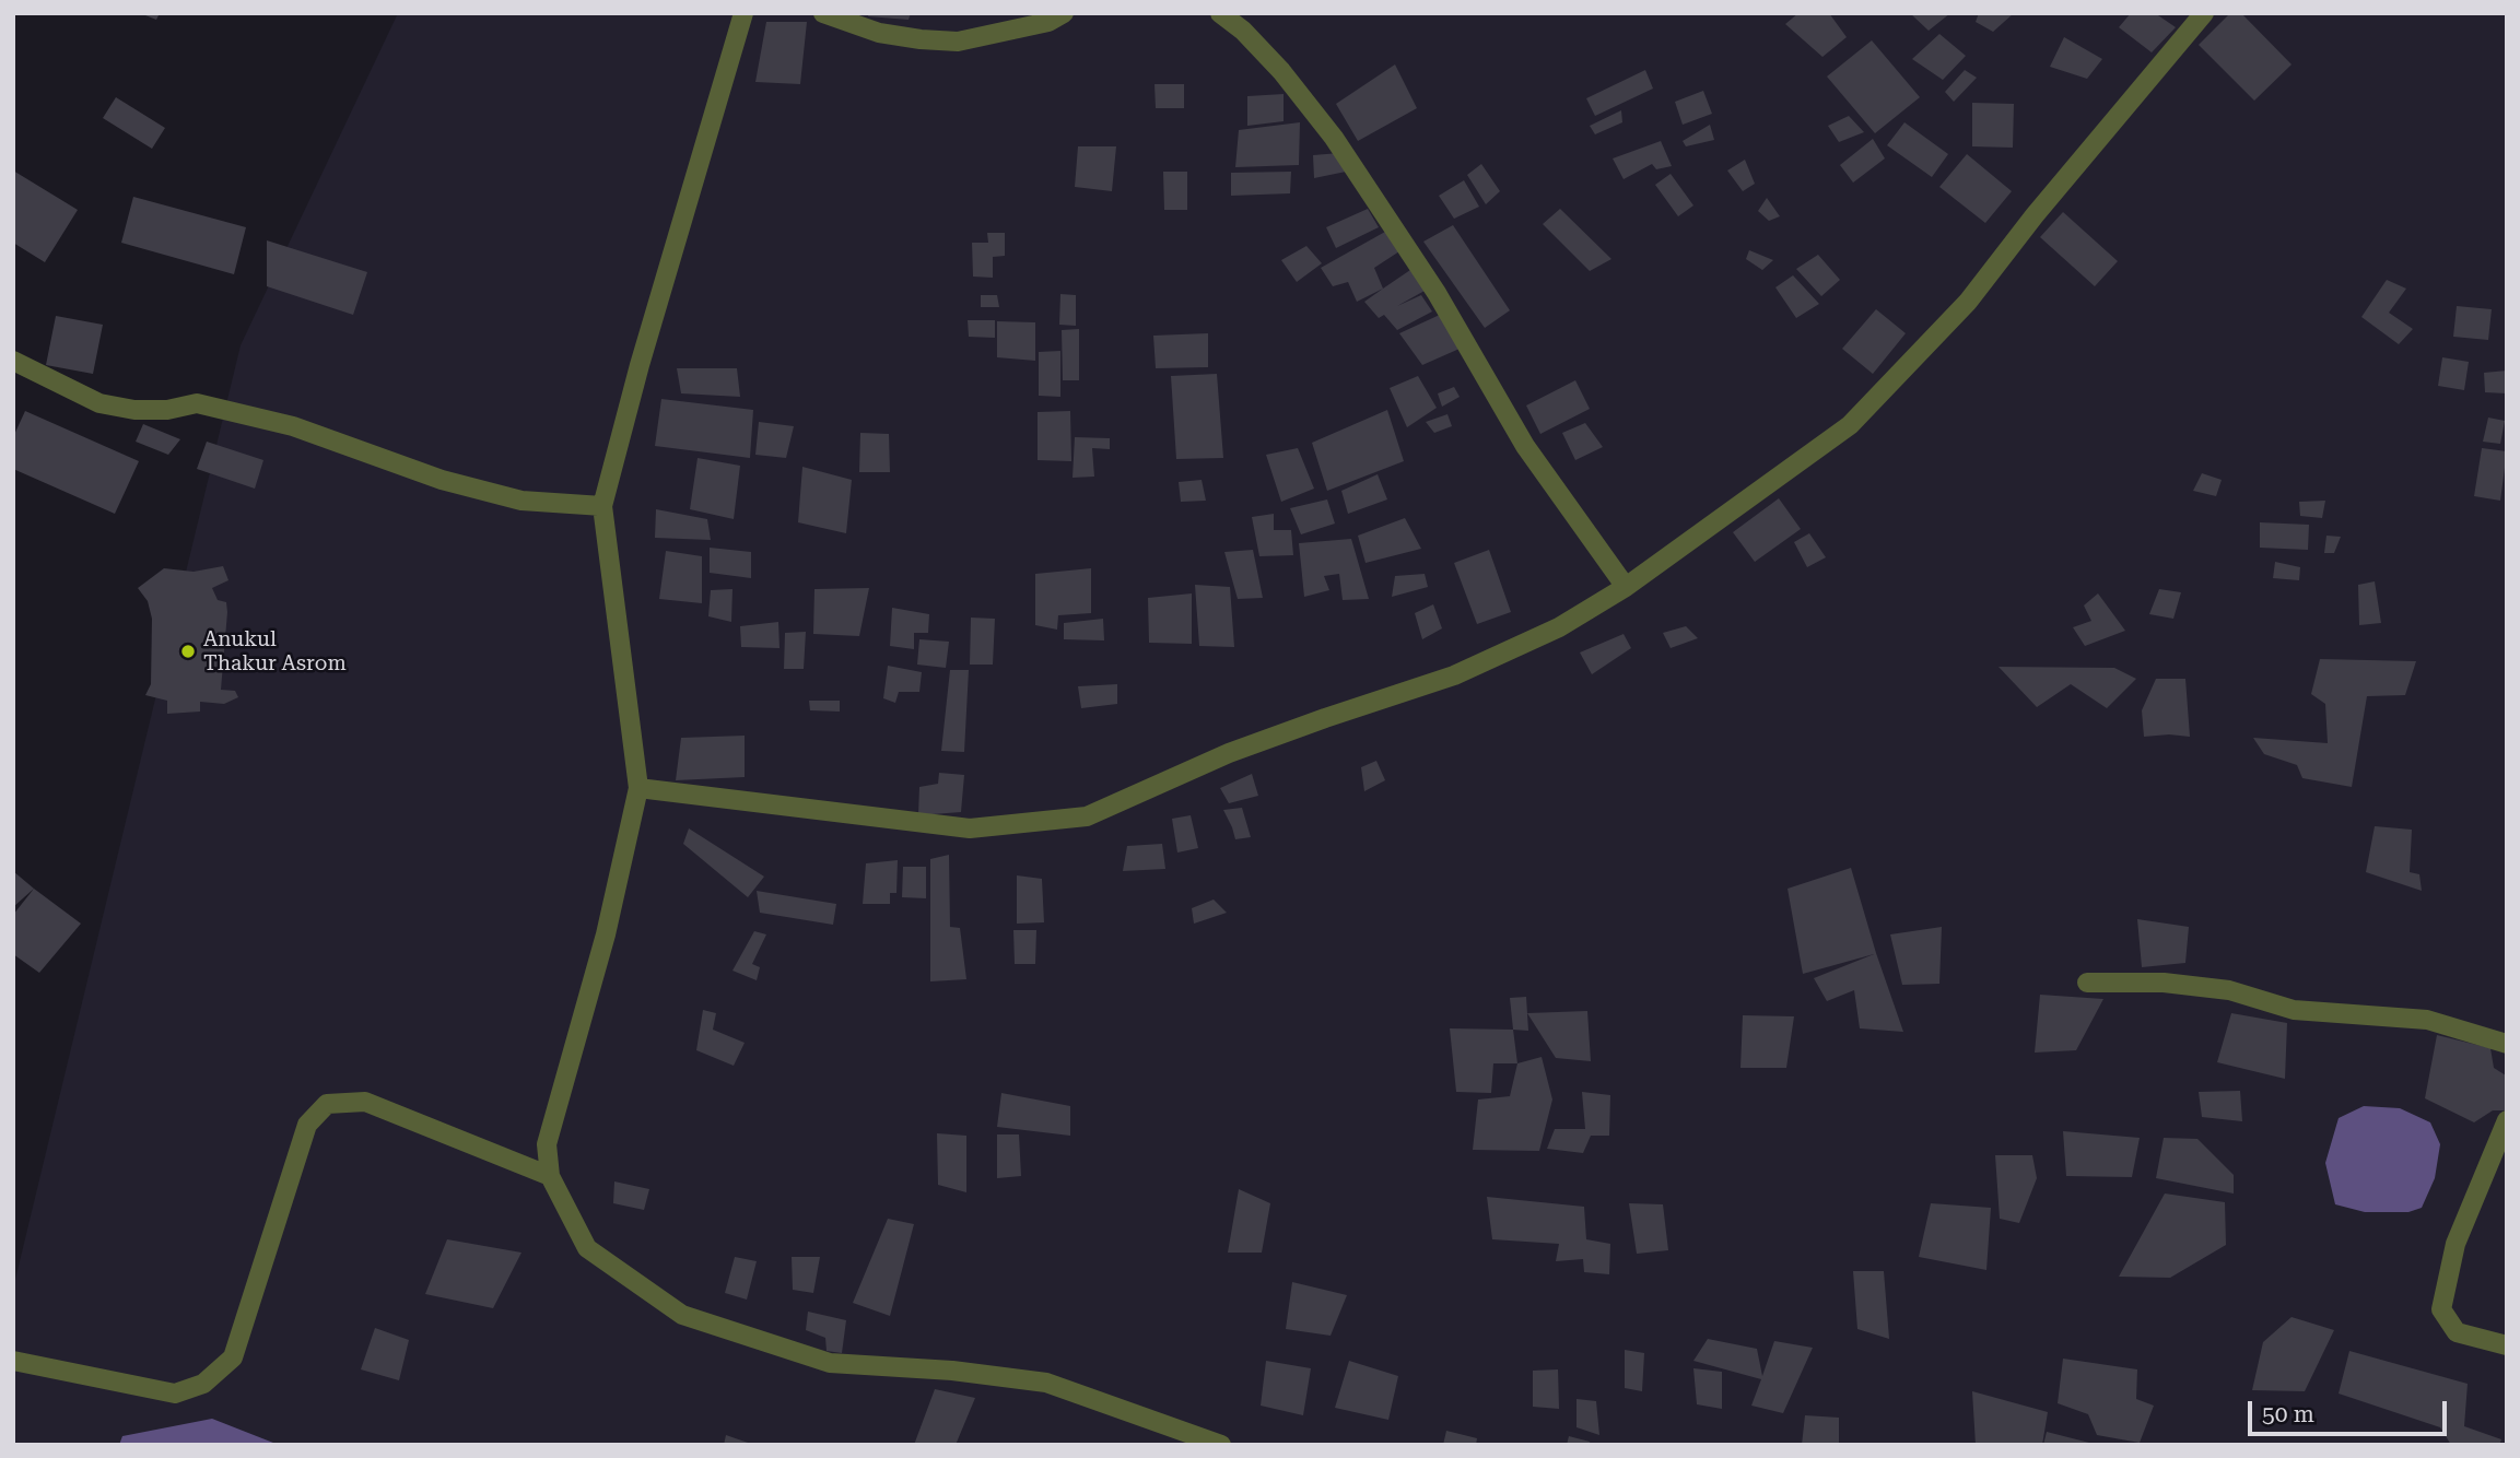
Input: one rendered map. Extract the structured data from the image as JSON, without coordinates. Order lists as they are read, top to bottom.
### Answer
{
  "places": ["Anukul Thakur Asrom"],
  "scale_bar": "50 m"
}
